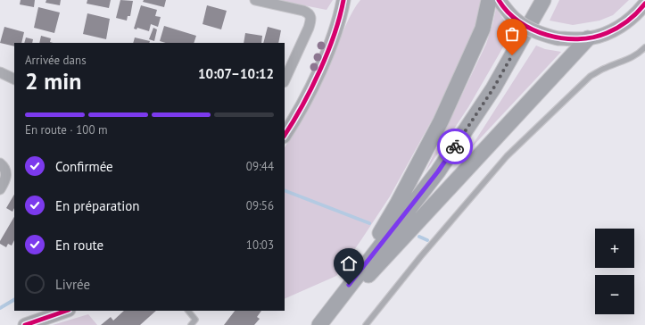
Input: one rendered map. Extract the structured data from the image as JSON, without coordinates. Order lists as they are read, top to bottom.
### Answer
{
  "page": {
    "heading": ["2 min", "Arrivée dans", "10:07–10:12"],
    "bar": "En route · 100 m",
    "list": [
      ["Confirmée", "09:44"],
      ["En préparation", "09:56"],
      ["En route", "10:03"],
      "Livrée"
    ],
    "map_buttons": ["+", "−"]
  }
}
